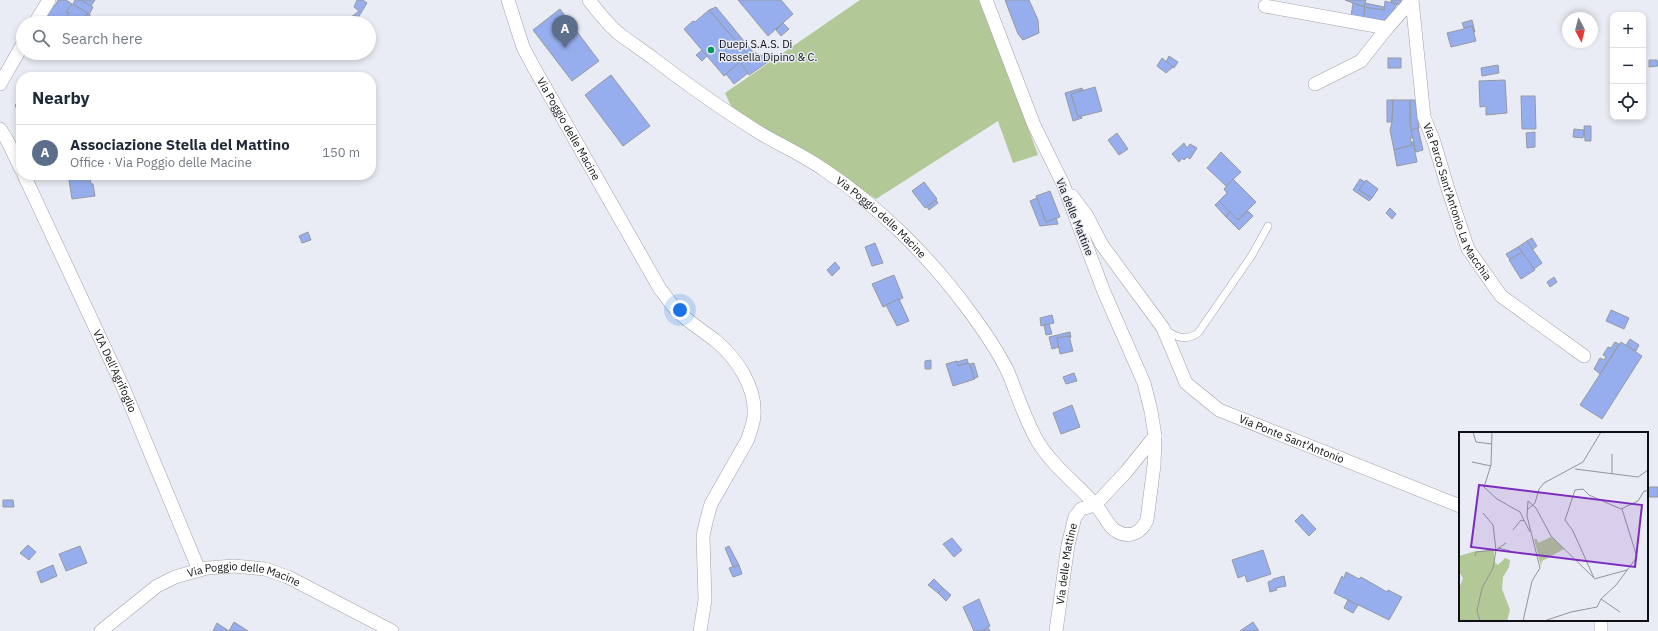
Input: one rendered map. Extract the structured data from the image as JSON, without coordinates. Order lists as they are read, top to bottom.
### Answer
{
  "streets": {
    "street": [
      "Via Poggio delle Macine",
      "Via Parco Sant'Antonio La Macchia",
      "Via delle Mattine",
      "VIA Dell'Agrifoglio",
      "Via Ponte Sant'Antonio"
    ]
  },
  "crossings": [
    ["Via Poggio delle Macine", "Via delle Mattine"],
    ["Via Poggio delle Macine", "VIA Dell'Agrifoglio"],
    ["Via delle Mattine", "Via Ponte Sant'Antonio"]
  ],
  "places": ["Duepi S.A.S. Di Rossella Dipino & C."],
  "north": "bottom",
  "page": {
    "map_buttons": ["+", "−"],
    "pins": "A",
    "search": "Search here",
    "heading": "Nearby",
    "list": [
      {
        "mark": "A",
        "name": "Associazione Stella del Mattino",
        "note": "Office · Via Poggio delle Macine",
        "value": "150 m"
      }
    ]
  }
}
